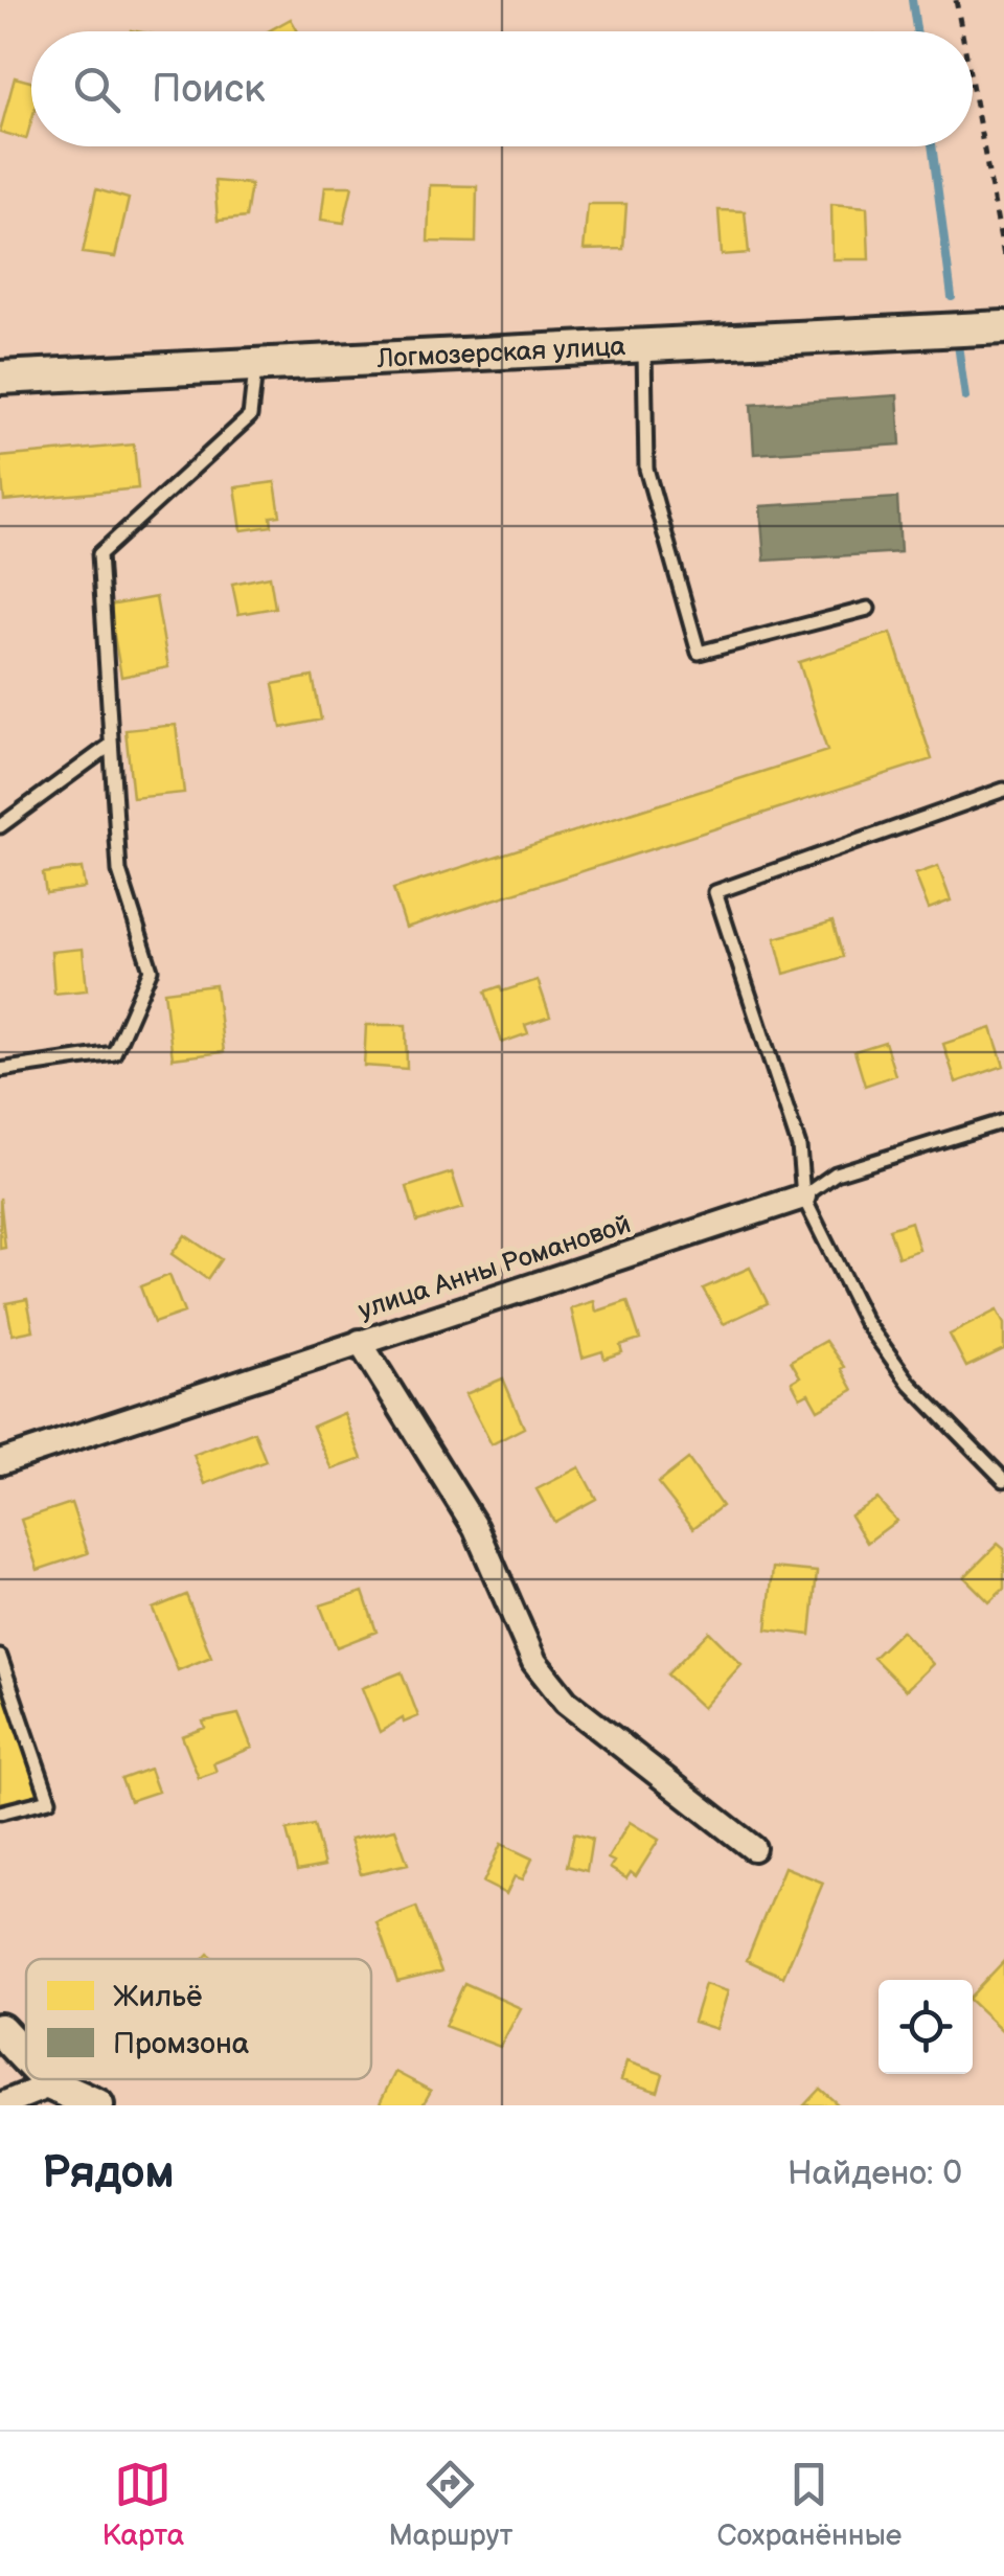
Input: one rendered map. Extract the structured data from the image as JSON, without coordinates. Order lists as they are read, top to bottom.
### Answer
{
  "streets": {
    "street": ["Логмозерская улица", "улица Анны Романовой"]
  },
  "legend": ["Жильё", "Промзона"],
  "page": {
    "search": "Поиск",
    "heading": ["Рядом", "Найдено: 0"],
    "nav": ["Карта", "Маршрут", "Сохранённые"]
  }
}
